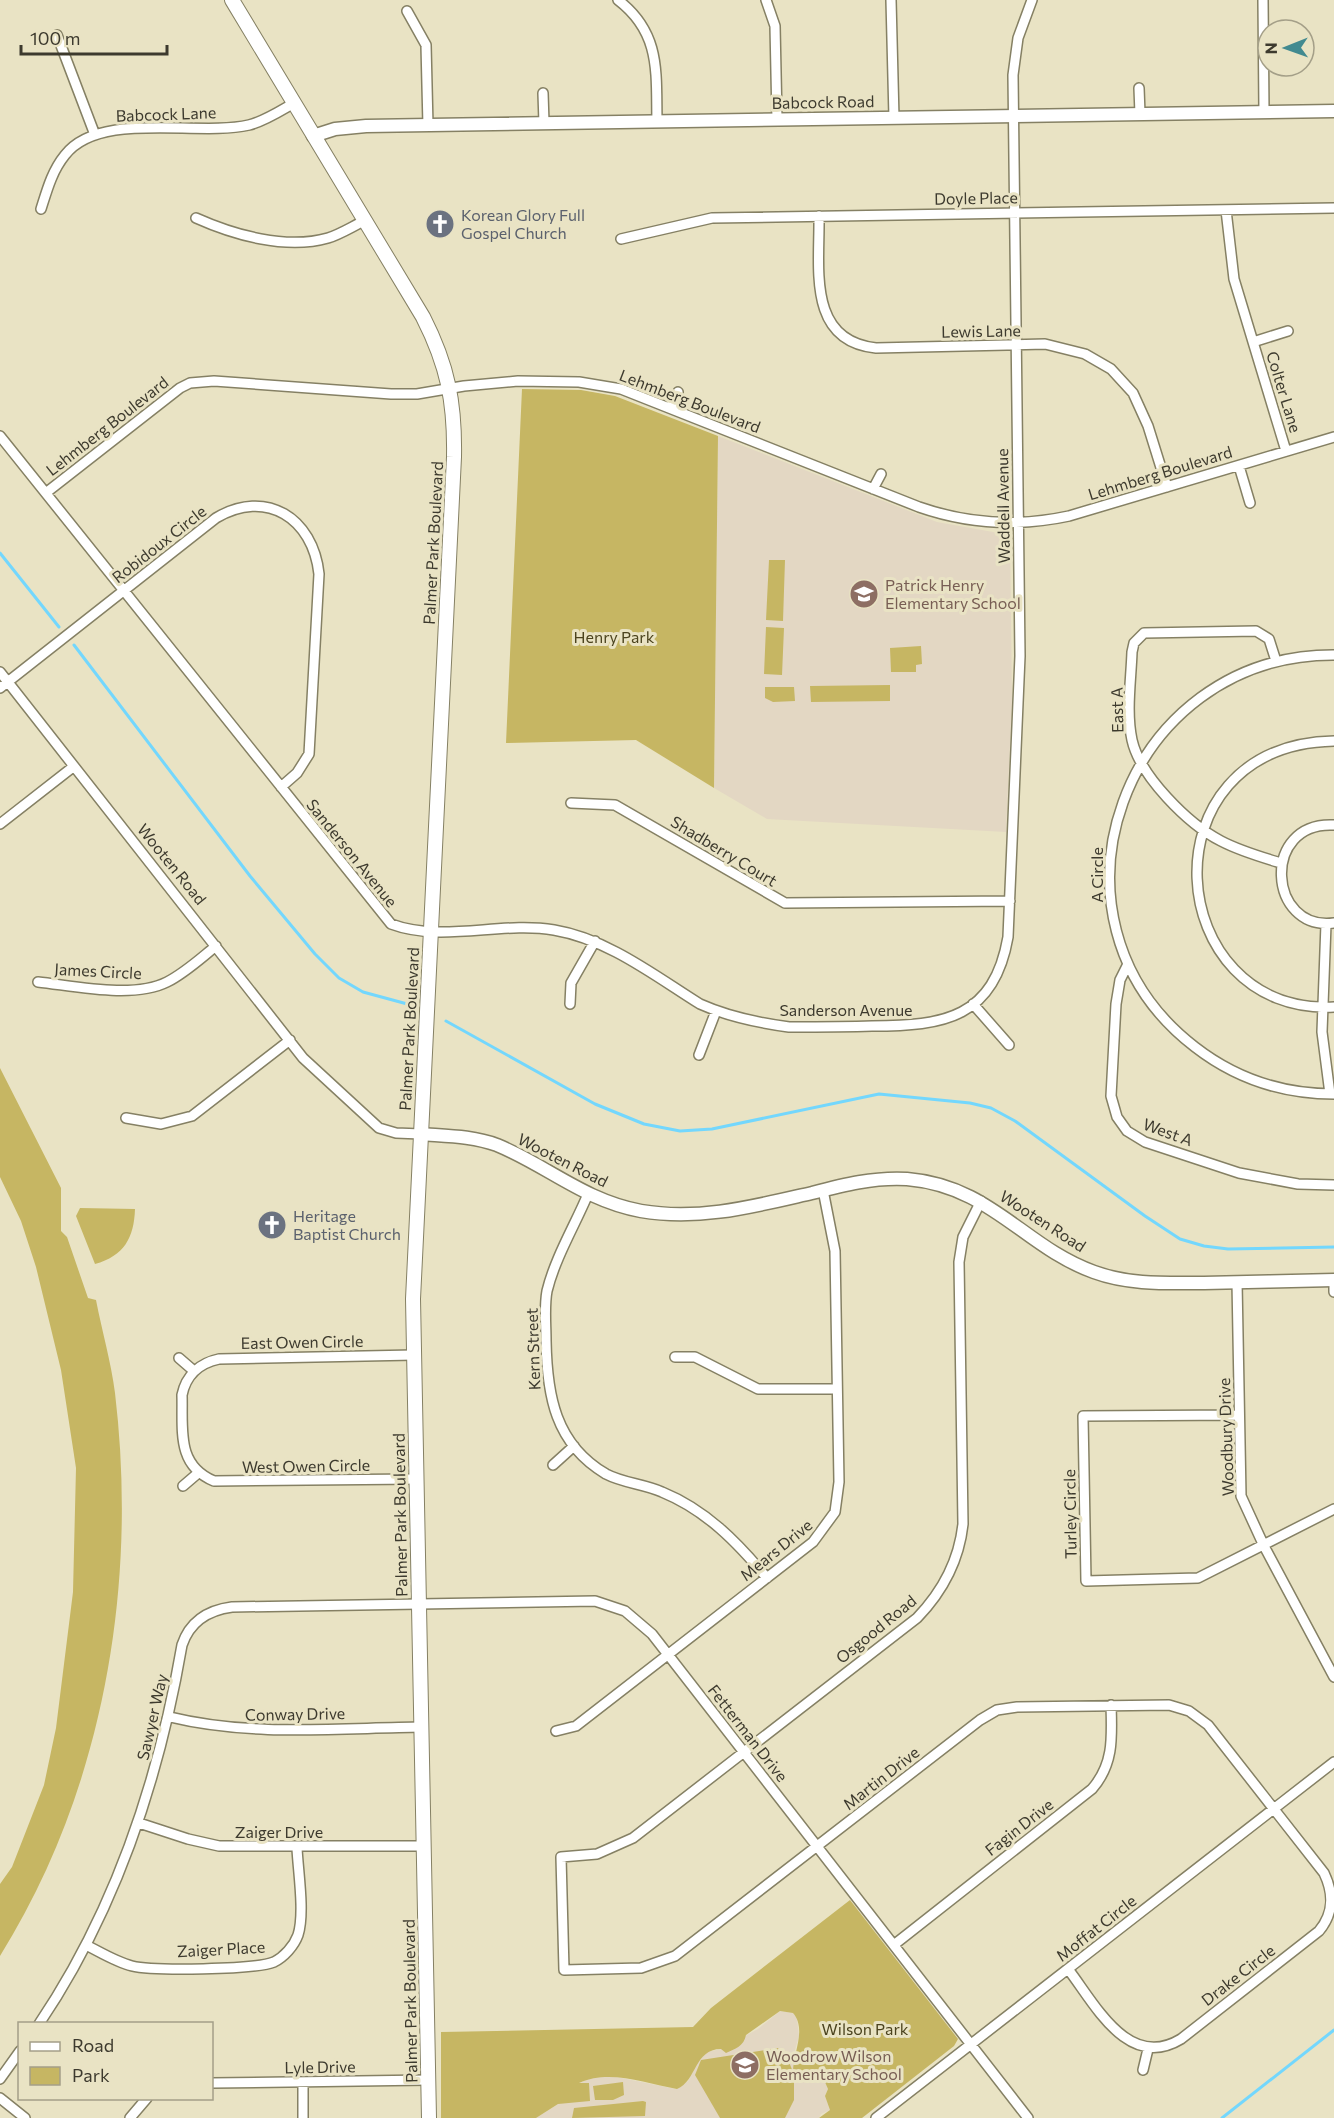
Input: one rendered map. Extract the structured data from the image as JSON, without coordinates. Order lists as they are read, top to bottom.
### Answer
{
  "streets": {
    "main road": ["Palmer Park Boulevard"],
    "street": [
      "Babcock Road",
      "Babcock Lane",
      "Doyle Place",
      "Lewis Lane",
      "Colter Lane",
      "Lehmberg Boulevard",
      "Waddell Avenue",
      "Robidoux Circle",
      "East A",
      "Shadberry Court",
      "Sanderson Avenue",
      "Wooten Road",
      "A Circle",
      "James Circle",
      "West A",
      "East Owen Circle",
      "Kern Street",
      "Woodbury Drive",
      "West Owen Circle",
      "Turley Circle",
      "Mears Drive",
      "Osgood Road",
      "Conway Drive",
      "Sawyer Way",
      "Fetterman Drive",
      "Martin Drive",
      "Fagin Drive",
      "Zaiger Drive",
      "Moffat Circle",
      "Zaiger Place",
      "Drake Circle",
      "Lyle Drive"
    ]
  },
  "crossings": [
    ["Babcock Road", "Waddell Avenue"],
    ["Babcock Road", "Palmer Park Boulevard"],
    ["Babcock Lane", "Palmer Park Boulevard"],
    ["Doyle Place", "Lewis Lane"],
    ["Doyle Place", "Colter Lane"],
    ["Doyle Place", "Waddell Avenue"],
    ["Lewis Lane", "Lehmberg Boulevard"],
    ["Lewis Lane", "Waddell Avenue"],
    ["Colter Lane", "Lehmberg Boulevard"],
    ["Lehmberg Boulevard", "Waddell Avenue"],
    ["Lehmberg Boulevard", "Palmer Park Boulevard"],
    ["Lehmberg Boulevard", "Sanderson Avenue"],
    ["Waddell Avenue", "Shadberry Court"],
    ["Waddell Avenue", "Sanderson Avenue"],
    ["Palmer Park Boulevard", "Sanderson Avenue"],
    ["Palmer Park Boulevard", "Wooten Road"],
    ["Palmer Park Boulevard", "East Owen Circle"],
    ["Palmer Park Boulevard", "West Owen Circle"],
    ["Palmer Park Boulevard", "Conway Drive"],
    ["Palmer Park Boulevard", "Sawyer Way"],
    ["Palmer Park Boulevard", "Fetterman Drive"],
    ["Palmer Park Boulevard", "Zaiger Drive"],
    ["Palmer Park Boulevard", "Lyle Drive"],
    ["Robidoux Circle", "Sanderson Avenue"],
    ["Robidoux Circle", "Wooten Road"],
    ["East A", "A Circle"],
    ["Wooten Road", "James Circle"],
    ["Wooten Road", "Kern Street"],
    ["Wooten Road", "Woodbury Drive"],
    ["Wooten Road", "Mears Drive"],
    ["Wooten Road", "Osgood Road"],
    ["A Circle", "West A"],
    ["Kern Street", "Mears Drive"],
    ["Woodbury Drive", "Turley Circle"],
    ["Mears Drive", "Fetterman Drive"],
    ["Osgood Road", "Fetterman Drive"],
    ["Osgood Road", "Martin Drive"],
    ["Conway Drive", "Sawyer Way"],
    ["Sawyer Way", "Fetterman Drive"],
    ["Sawyer Way", "Zaiger Drive"],
    ["Sawyer Way", "Zaiger Place"],
    ["Fetterman Drive", "Martin Drive"],
    ["Fetterman Drive", "Fagin Drive"],
    ["Fetterman Drive", "Moffat Circle"],
    ["Martin Drive", "Fagin Drive"],
    ["Martin Drive", "Moffat Circle"],
    ["Martin Drive", "Drake Circle"],
    ["Zaiger Drive", "Zaiger Place"],
    ["Moffat Circle", "Drake Circle"]
  ],
  "parks": ["Henry Park", "Wilson Park"],
  "places": {
    "church": ["Korean Glory Full Gospel Church", "Heritage Baptist Church"],
    "school or university": ["Patrick Henry Elementary School", "Woodrow Wilson Elementary School"]
  },
  "legend": ["Road", "Park"],
  "scale_bar": "100 m",
  "north": "left"
}
